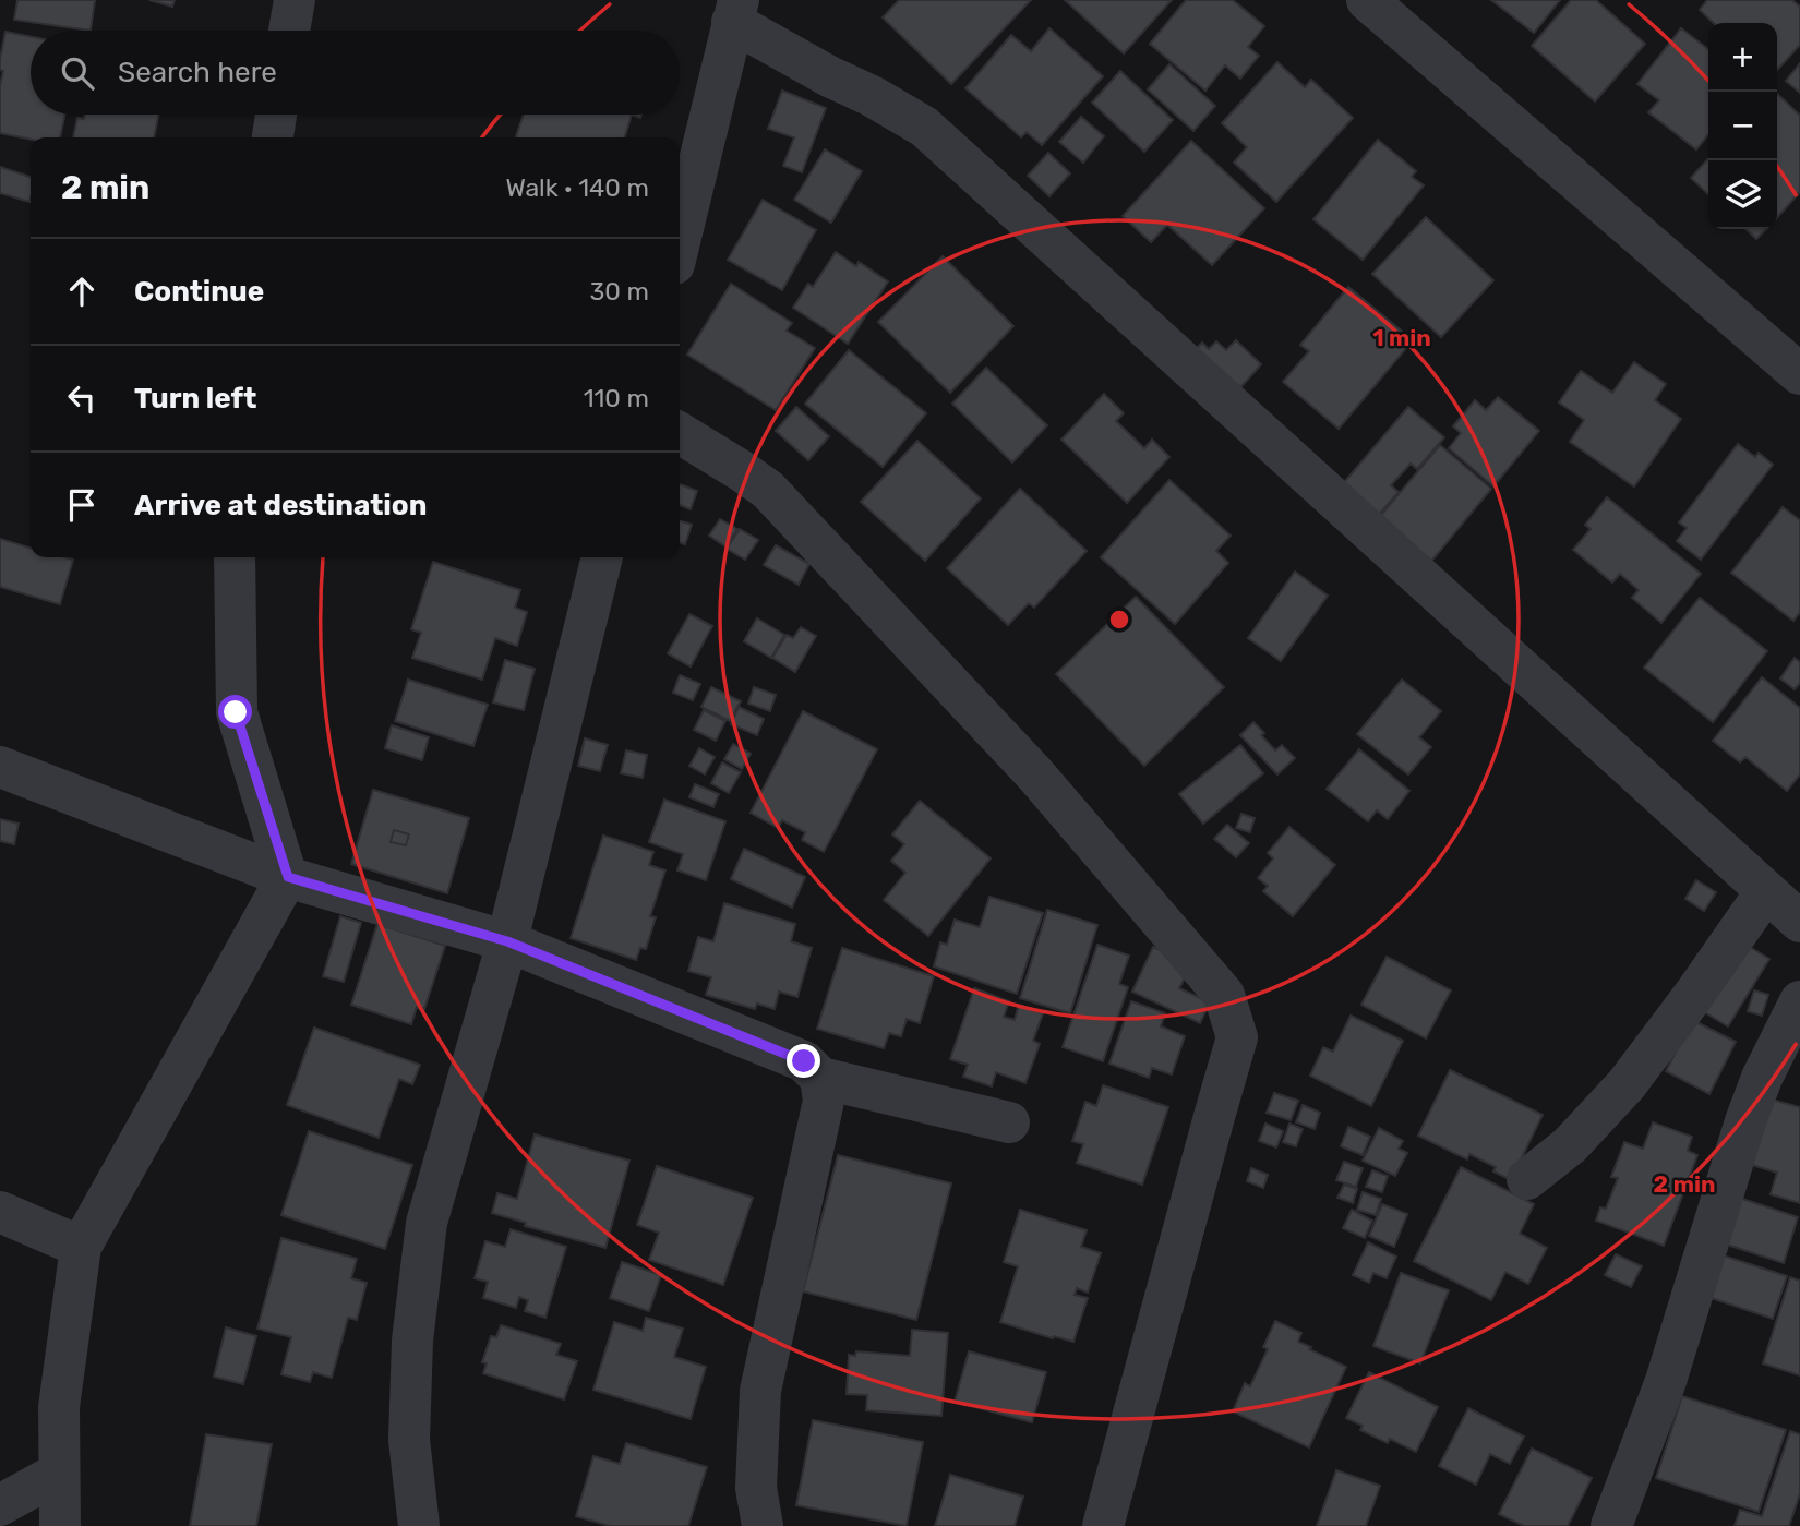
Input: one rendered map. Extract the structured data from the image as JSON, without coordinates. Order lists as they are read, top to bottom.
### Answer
{
  "page": {
    "map_buttons": ["+", "−"],
    "search": "Search here",
    "heading": ["2 min", "Walk · 140 m"],
    "list": [
      ["Continue", "30 m"],
      ["Turn left", "110 m"],
      "Arrive at destination"
    ]
  },
  "rings": ["1 min", "2 min"]
}
